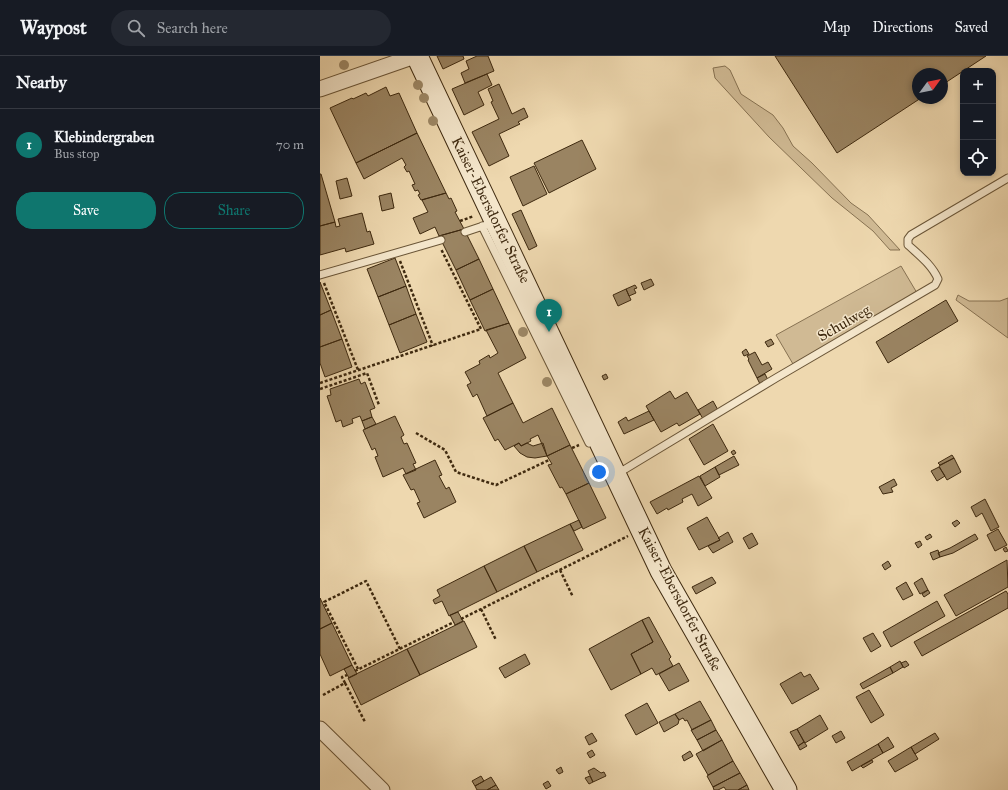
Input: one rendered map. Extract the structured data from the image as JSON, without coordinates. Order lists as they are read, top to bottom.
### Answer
{
  "streets": {
    "main road": ["Kaiser-Ebersdorfer Straße"],
    "lane": ["Schulweg"]
  },
  "crossings": [
    ["Kaiser-Ebersdorfer Straße", "Schulweg"]
  ],
  "north": "top right",
  "page": {
    "header": "Waypost",
    "search": "Search here",
    "nav": ["Map", "Directions", "Saved"],
    "heading": "Nearby",
    "map_buttons": ["+", "−"],
    "list": [
      {
        "mark": "1",
        "name": "Klebindergraben",
        "note": "Bus stop",
        "value": "70 m"
      }
    ],
    "buttons": ["Save", "Share"],
    "pins": "1"
  }
}
